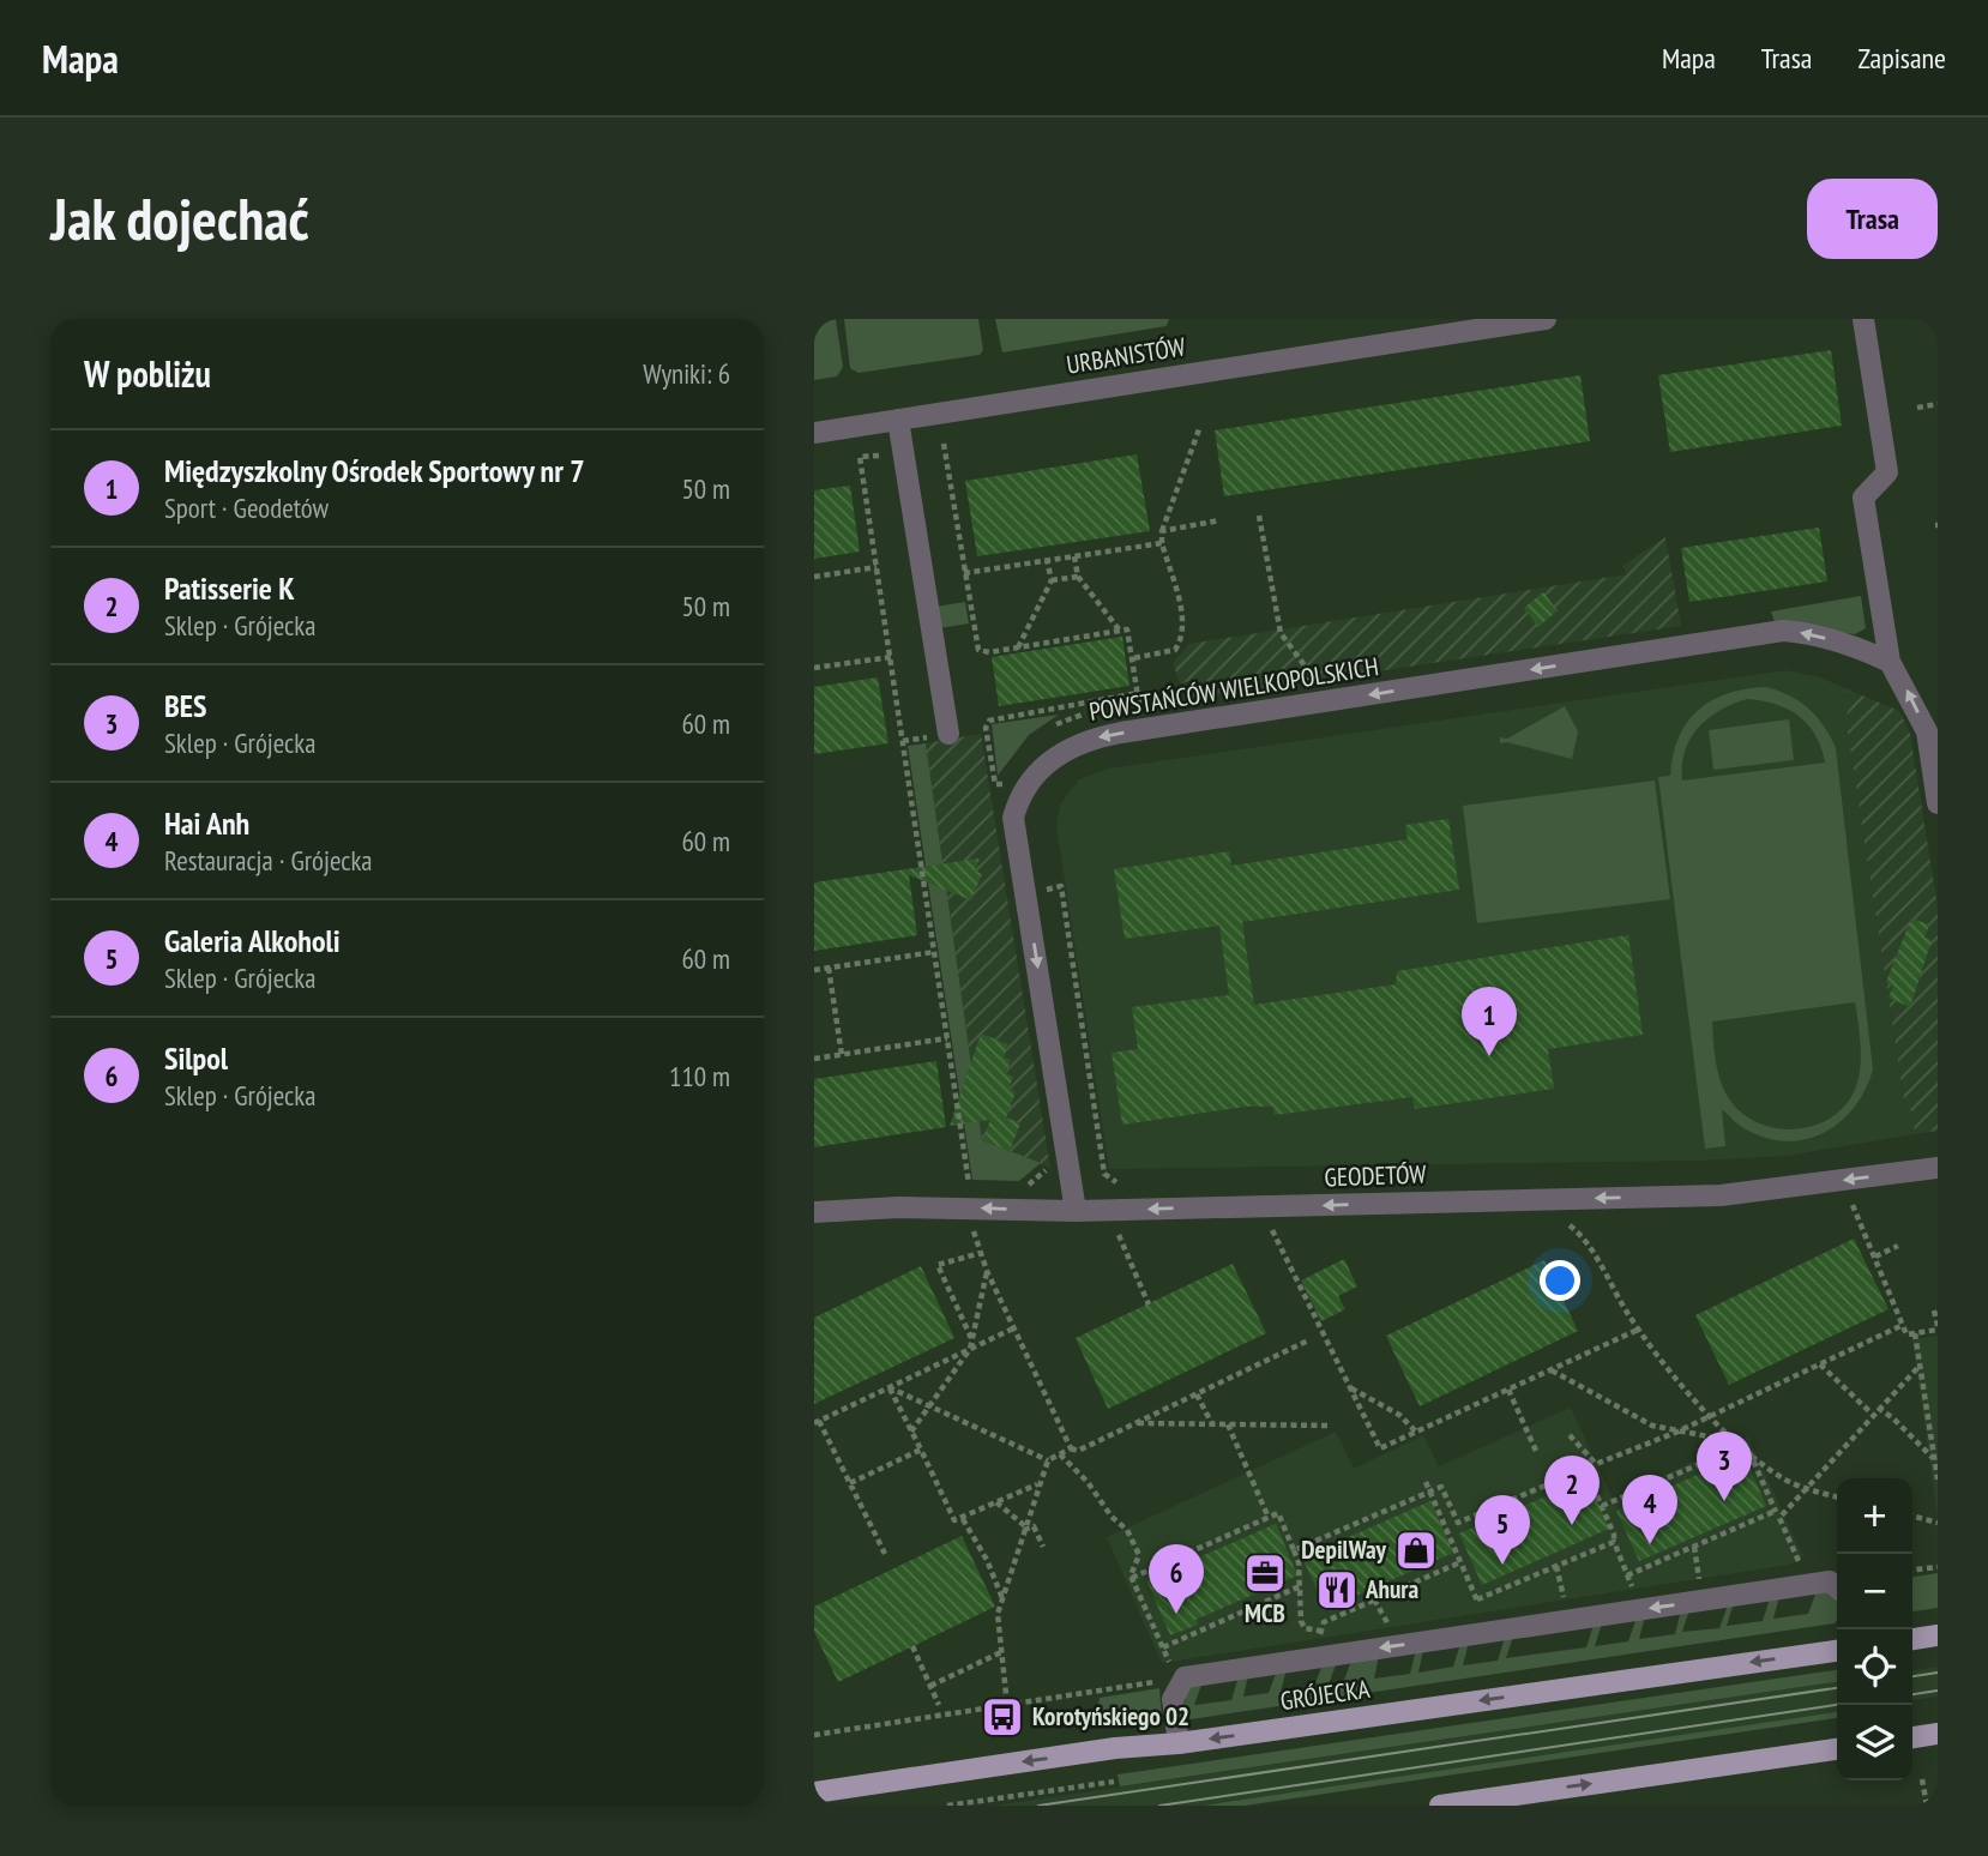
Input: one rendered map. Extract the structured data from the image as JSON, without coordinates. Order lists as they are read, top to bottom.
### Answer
{
  "streets": {
    "main road": ["GRÓJECKA"],
    "street": ["URBANISTÓW", "POWSTAŃCÓW WIELKOPOLSKICH", "GEODETÓW"]
  },
  "crossings": [
    ["POWSTAŃCÓW WIELKOPOLSKICH", "GEODETÓW"]
  ],
  "one_way": ["GEODETÓW"],
  "places": {
    "shop": ["DepilWay"],
    "office": ["MCB"],
    "restaurant": ["Ahura"],
    "bus stop": ["Korotyńskiego 02"]
  },
  "page": {
    "header": "Mapa",
    "nav": ["Mapa", "Trasa", "Zapisane"],
    "buttons": "Trasa",
    "title": "Jak dojechać",
    "heading": ["W pobliżu", "Wyniki: 6"],
    "list": [
      {
        "mark": "1",
        "name": "Międzyszkolny Ośrodek Sportowy nr 7",
        "note": "Sport · Geodetów",
        "value": "50 m"
      },
      {
        "mark": "2",
        "name": "Patisserie K",
        "note": "Sklep · Grójecka",
        "value": "50 m"
      },
      {
        "mark": "3",
        "name": "BES",
        "note": "Sklep · Grójecka",
        "value": "60 m"
      },
      {
        "mark": "4",
        "name": "Hai Anh",
        "note": "Restauracja · Grójecka",
        "value": "60 m"
      },
      {
        "mark": "5",
        "name": "Galeria Alkoholi",
        "note": "Sklep · Grójecka",
        "value": "60 m"
      },
      {
        "mark": "6",
        "name": "Silpol",
        "note": "Sklep · Grójecka",
        "value": "110 m"
      }
    ],
    "pins": [
      "1",
      "3",
      "2",
      "4",
      "5",
      "6"
    ],
    "map_buttons": ["+", "−"]
  }
}
